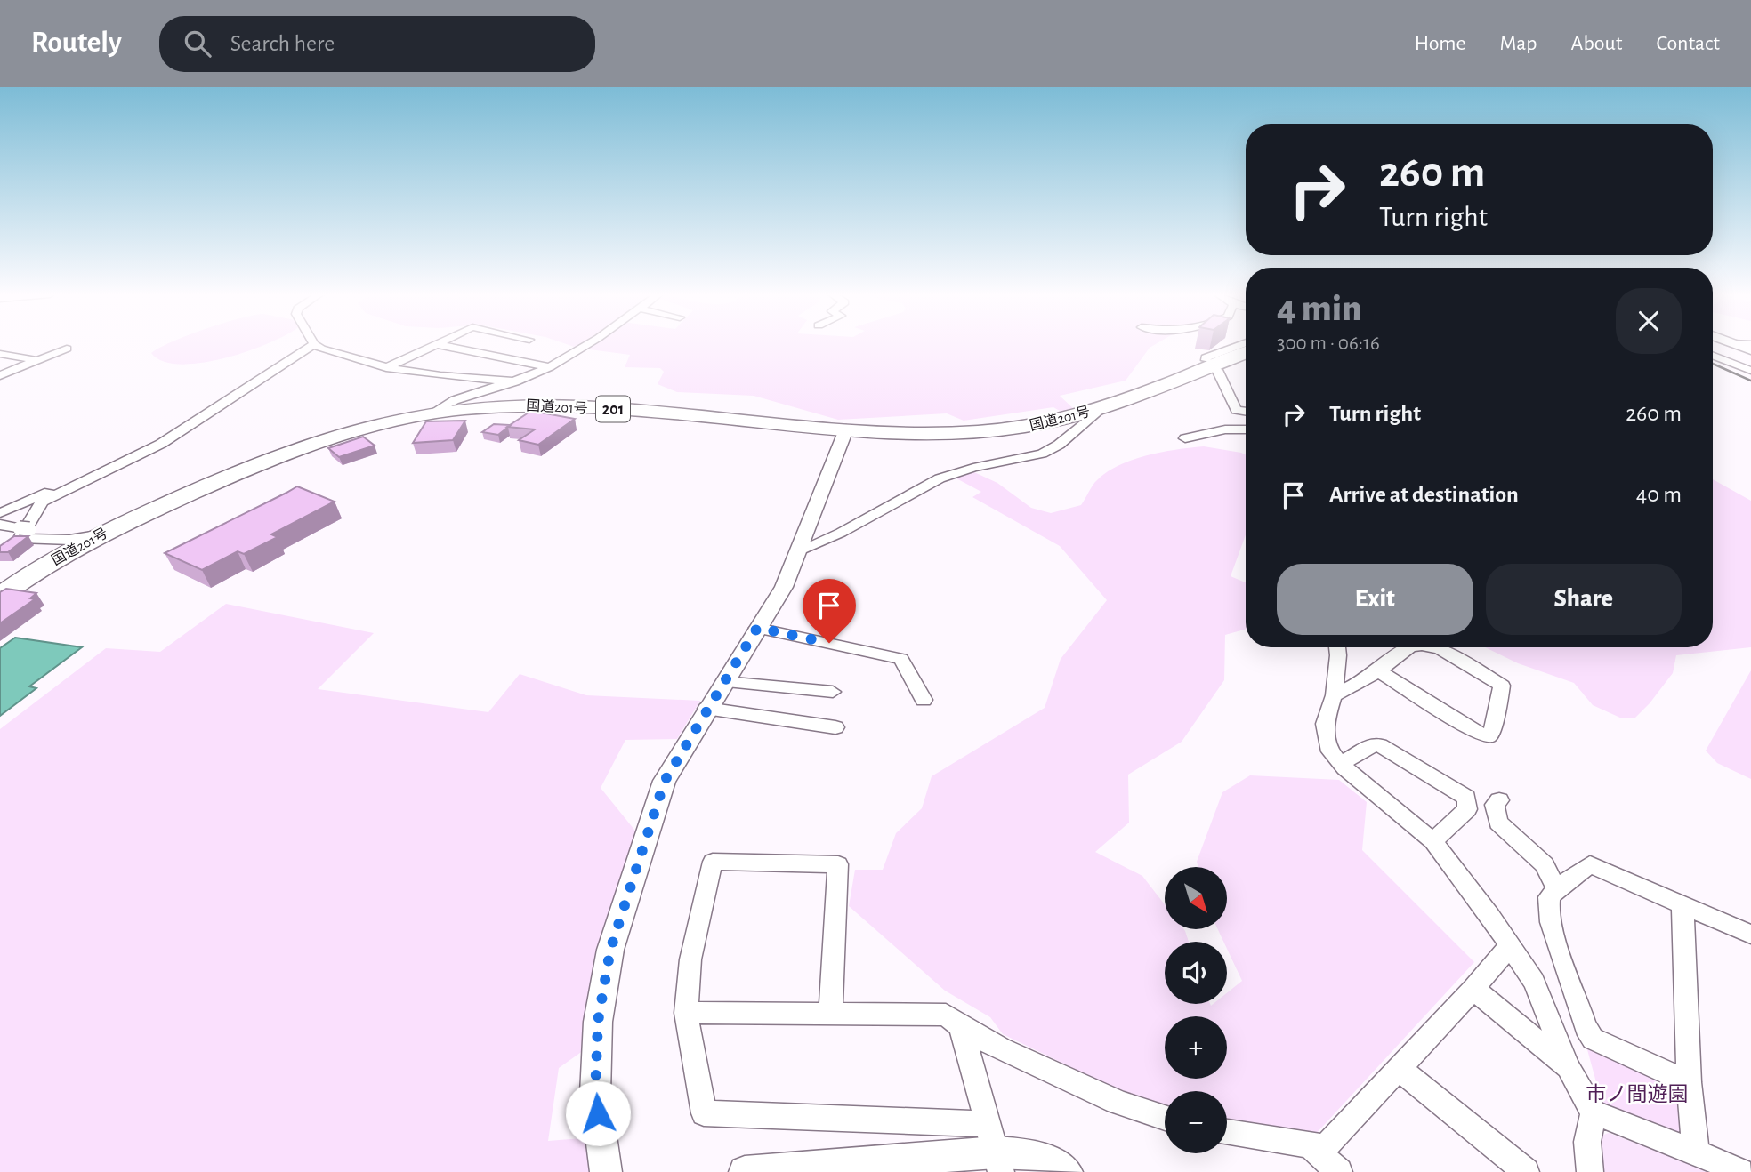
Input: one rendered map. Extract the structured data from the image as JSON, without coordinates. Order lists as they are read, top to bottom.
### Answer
{
  "streets": {
    "highway": ["国道201号", "201"]
  },
  "parks": ["市ノ間遊園"],
  "north": "bottom right",
  "page": {
    "header": "Routely",
    "search": "Search here",
    "nav": [
      "Home",
      "Map",
      "About",
      "Contact"
    ],
    "turn": ["260 m", "Turn right"],
    "heading": ["4 min", "300 m · 06:16"],
    "list": [
      {
        "name": "Turn right",
        "value": "260 m"
      },
      {
        "name": "Arrive at destination",
        "value": "40 m"
      }
    ],
    "buttons": ["Exit", "Share"],
    "map_buttons": ["+", "−"]
  }
}
